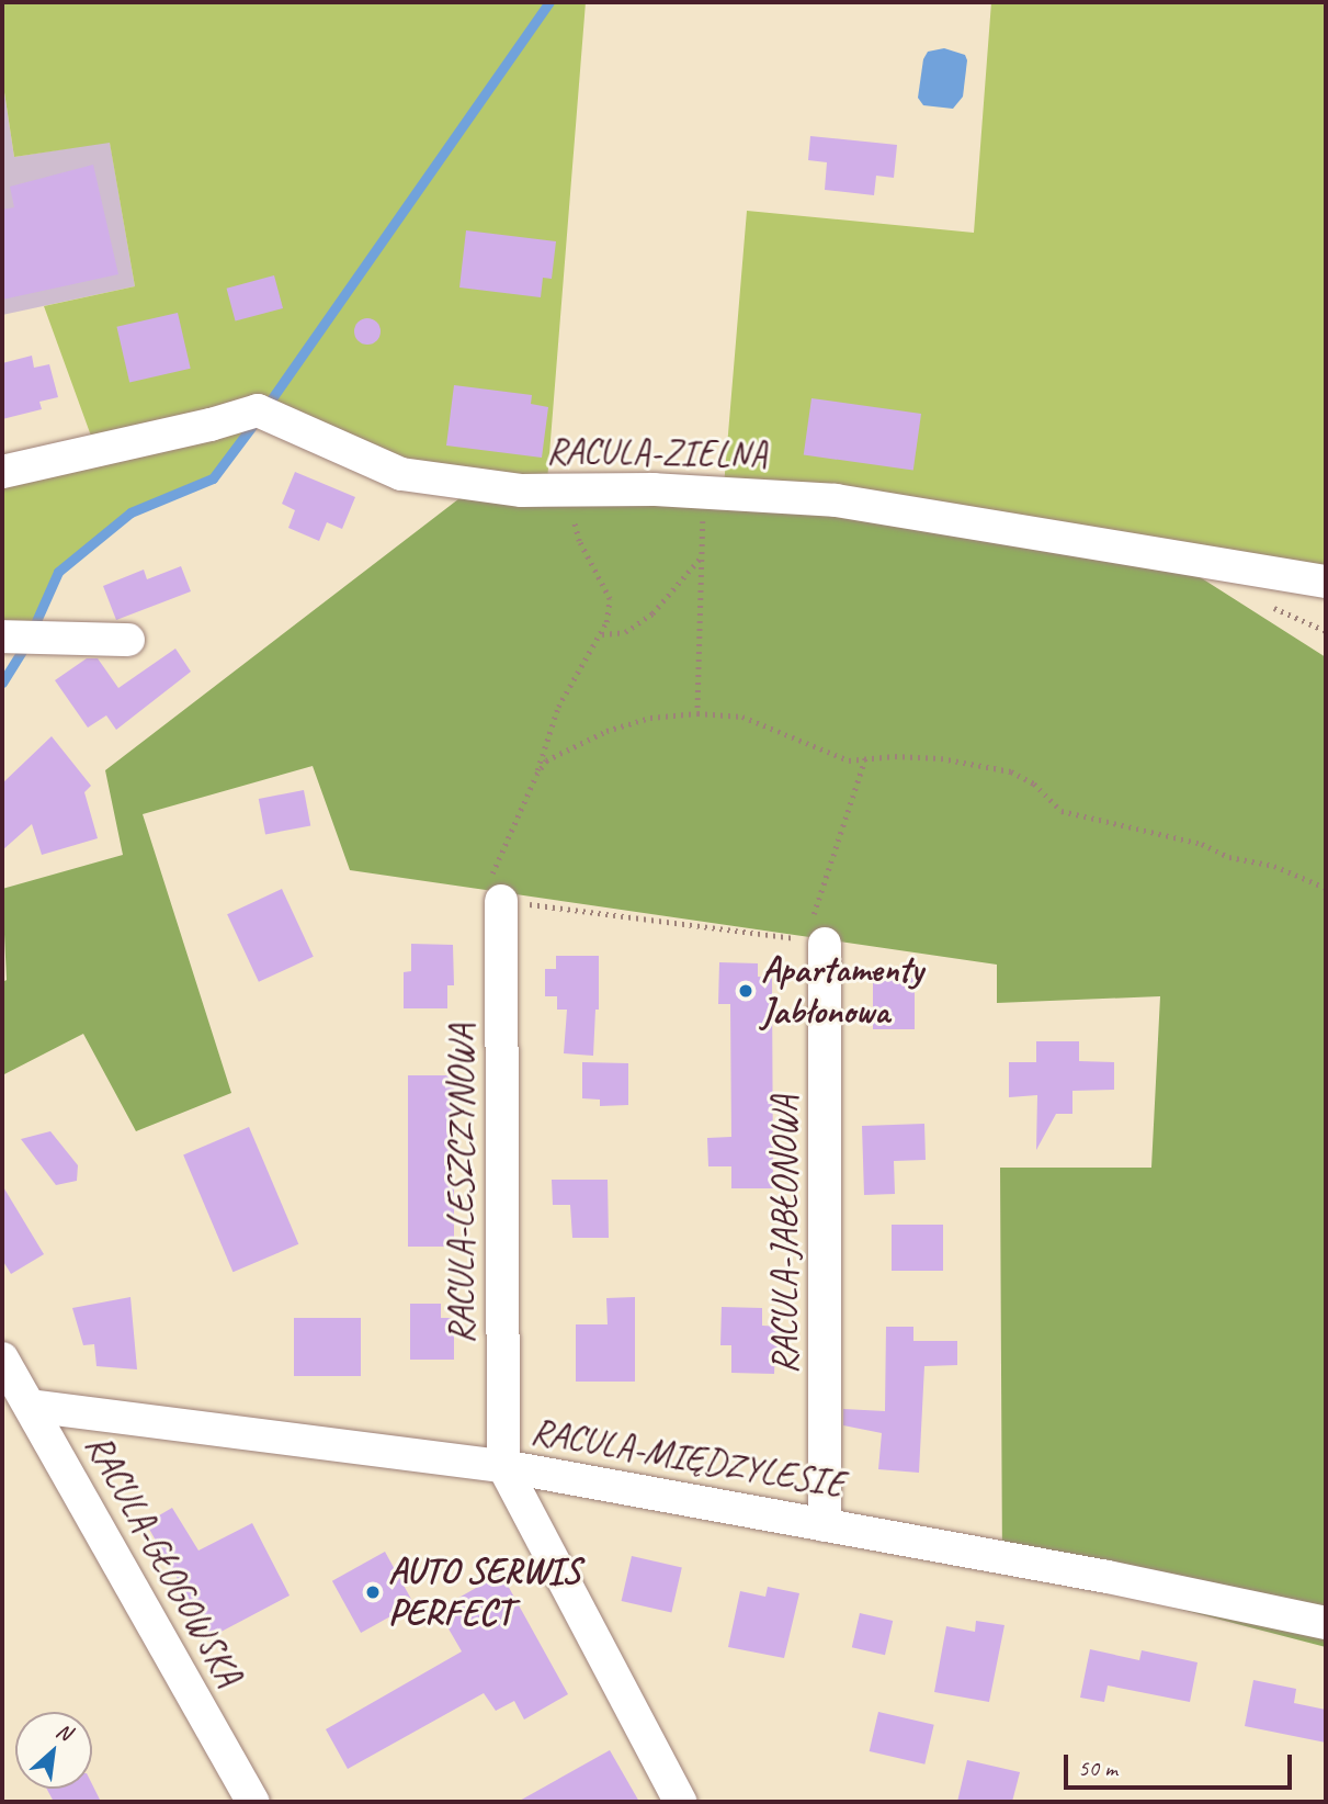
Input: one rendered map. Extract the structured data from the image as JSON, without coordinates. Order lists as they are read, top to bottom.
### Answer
{
  "streets": {
    "street": [
      "RACULA-ZIELNA",
      "RACULA-LESZCZYNOWA",
      "RACULA-JABŁONOWA",
      "RACULA-MIĘDZYLESIE",
      "RACULA-GŁOGOWSKA"
    ]
  },
  "crossings": [
    ["RACULA-LESZCZYNOWA", "RACULA-MIĘDZYLESIE"],
    ["RACULA-JABŁONOWA", "RACULA-MIĘDZYLESIE"],
    ["RACULA-MIĘDZYLESIE", "RACULA-GŁOGOWSKA"]
  ],
  "places": ["Apartamenty Jabłonowa", "AUTO SERWIS PERFECT"],
  "scale_bar": "50 m",
  "north": "top right"
}
